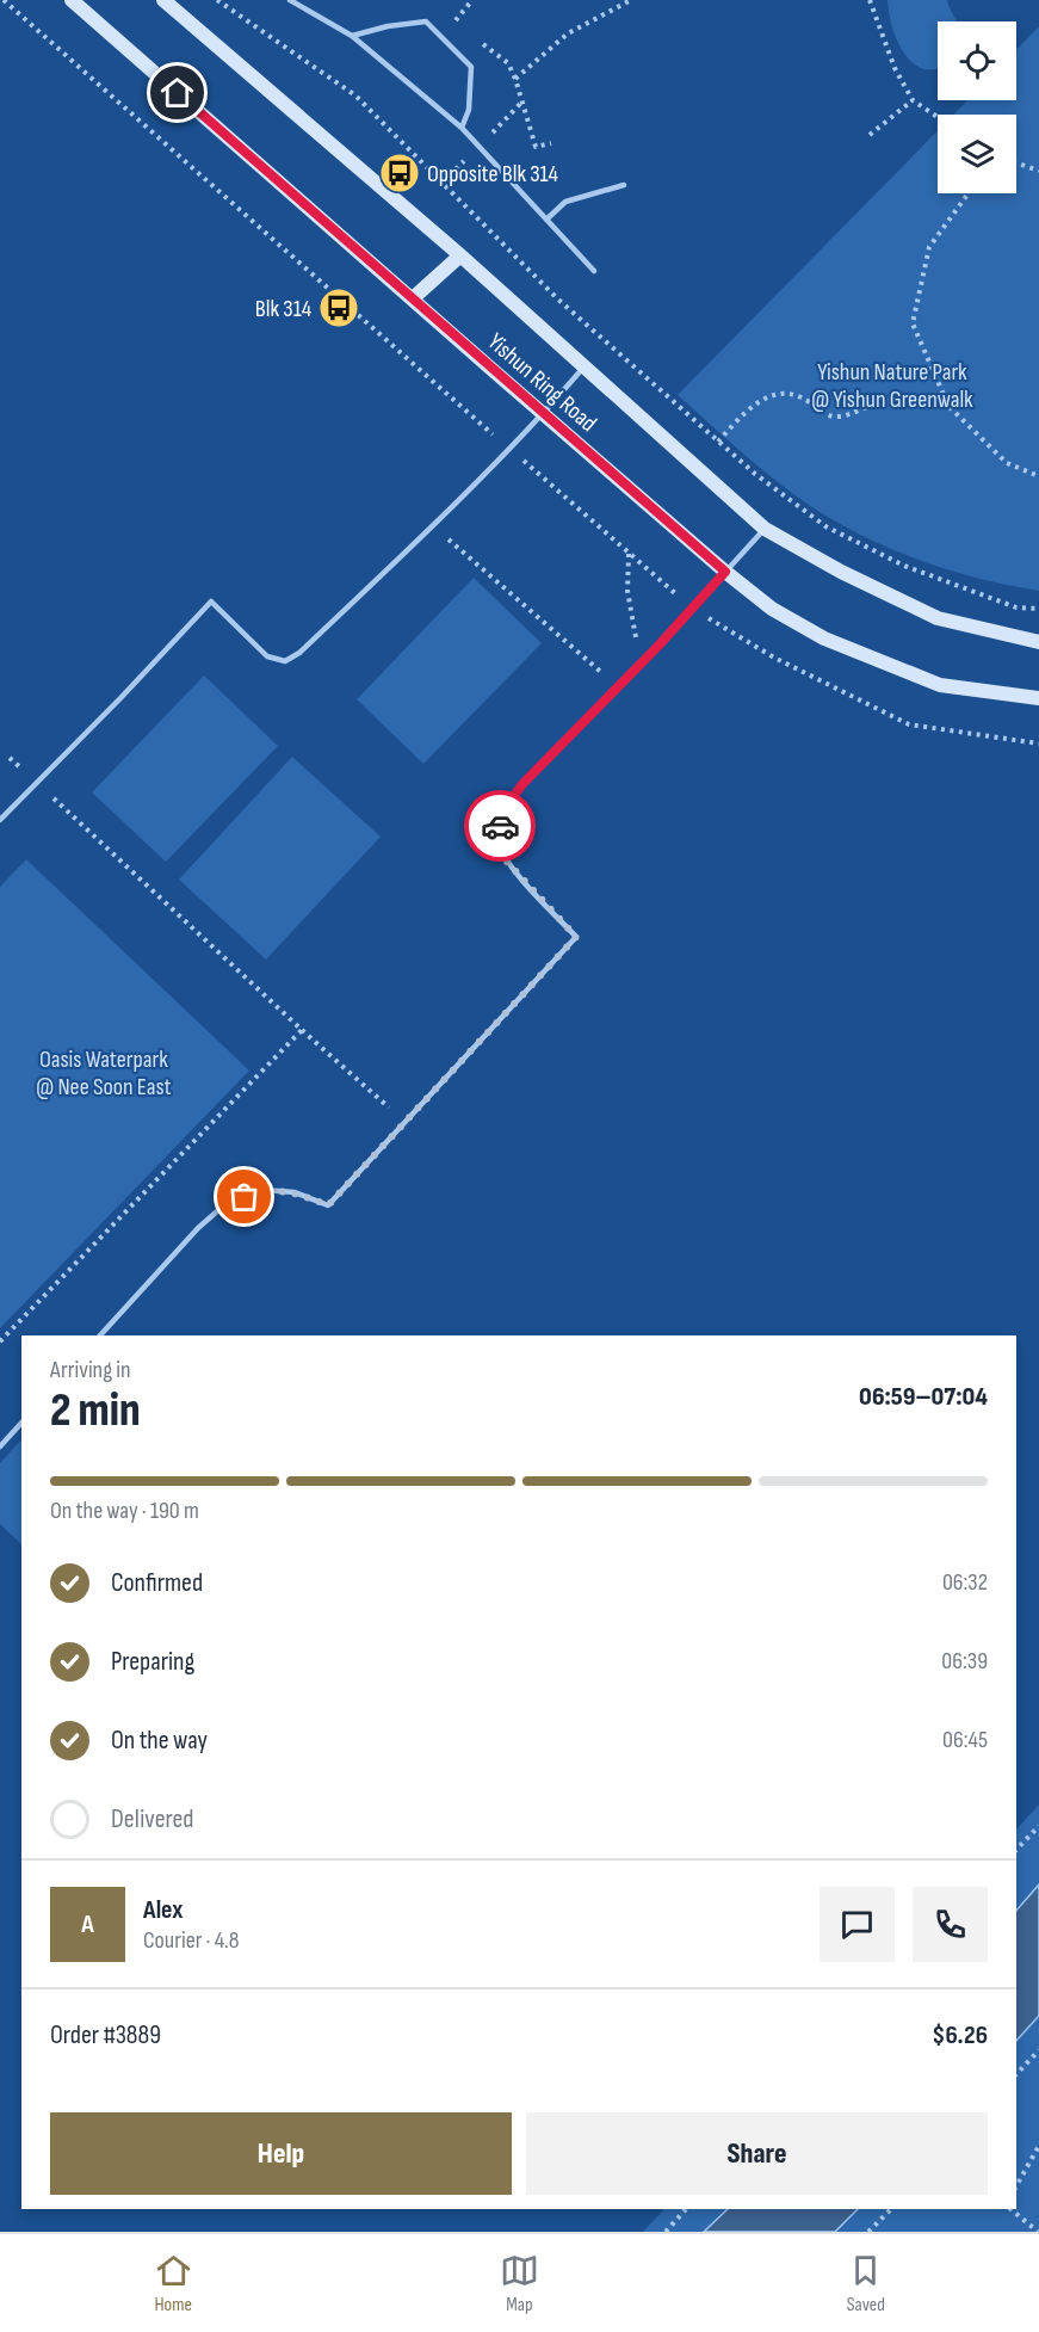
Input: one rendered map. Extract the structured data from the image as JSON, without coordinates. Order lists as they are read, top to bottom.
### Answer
{
  "streets": {
    "main road": ["Yishun Ring Road"]
  },
  "parks": ["Yishun Nature Park @ Yishun Greenwalk", "Oasis Waterpark @ Nee Soon East"],
  "places": {
    "bus stop": ["Opposite Blk 314", "Blk 314"]
  },
  "page": {
    "heading": ["2 min", "Arriving in", "06:59–07:04"],
    "panel": [
      "Alex",
      "Courier · 4.8",
      "Order #3889",
      "$6.26"
    ],
    "bar": "On the way · 190 m",
    "list": [
      ["Confirmed", "06:32"],
      ["Preparing", "06:39"],
      ["On the way", "06:45"],
      "Delivered"
    ],
    "round": "A",
    "buttons": ["Help", "Share"],
    "tabs": ["Home", "Map", "Saved"]
  }
}
